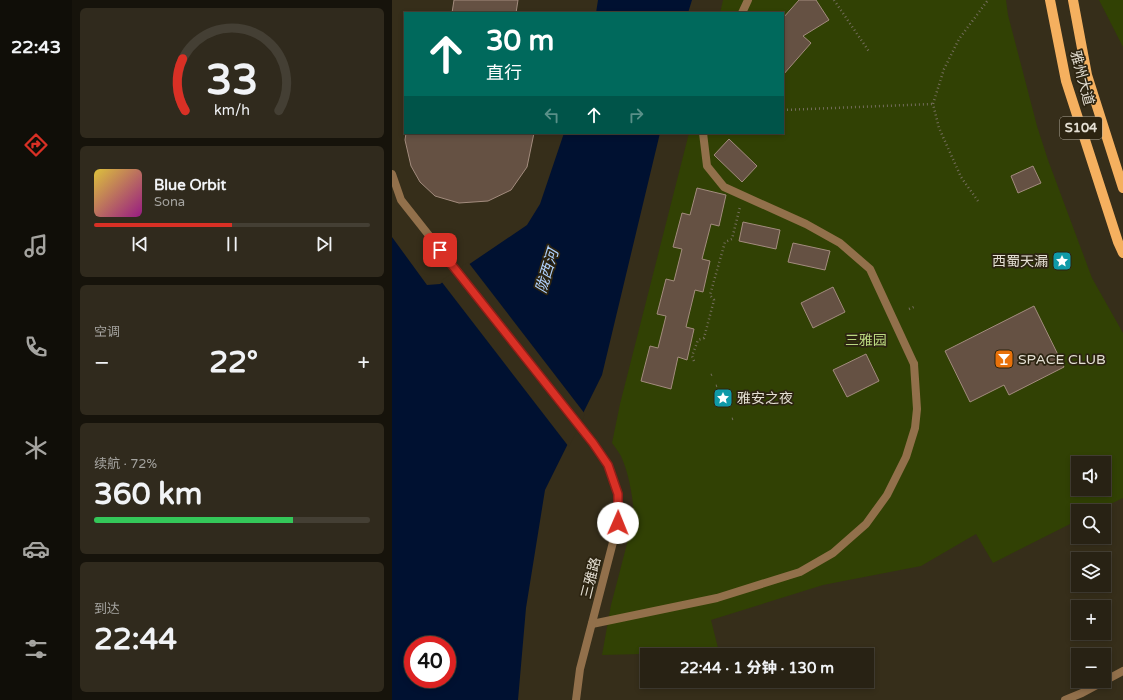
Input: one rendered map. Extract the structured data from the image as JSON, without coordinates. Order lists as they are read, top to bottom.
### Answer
{
  "streets": {
    "main road": ["雅州大道", "S104"],
    "street": ["三雅路"]
  },
  "water": ["陇西河"],
  "parks": ["三雅园"],
  "places": {
    "place": ["西蜀天漏", "雅安之夜"],
    "bar": ["SPACE CLUB"]
  },
  "page": {
    "tabs": "22:43",
    "turn": ["30 m", "直行"],
    "song": ["Blue Orbit", "Sona"],
    "tile": [
      "空调",
      ["续航 · 72%", "360 km"],
      ["到达", "22:44"]
    ],
    "heat": ["−", "22°", "+"],
    "map_buttons": ["+", "−"],
    "limit": "40",
    "trip": "22:44 · 1 分钟 · 130 m",
    "gauge": ["33", "km/h"]
  }
}
